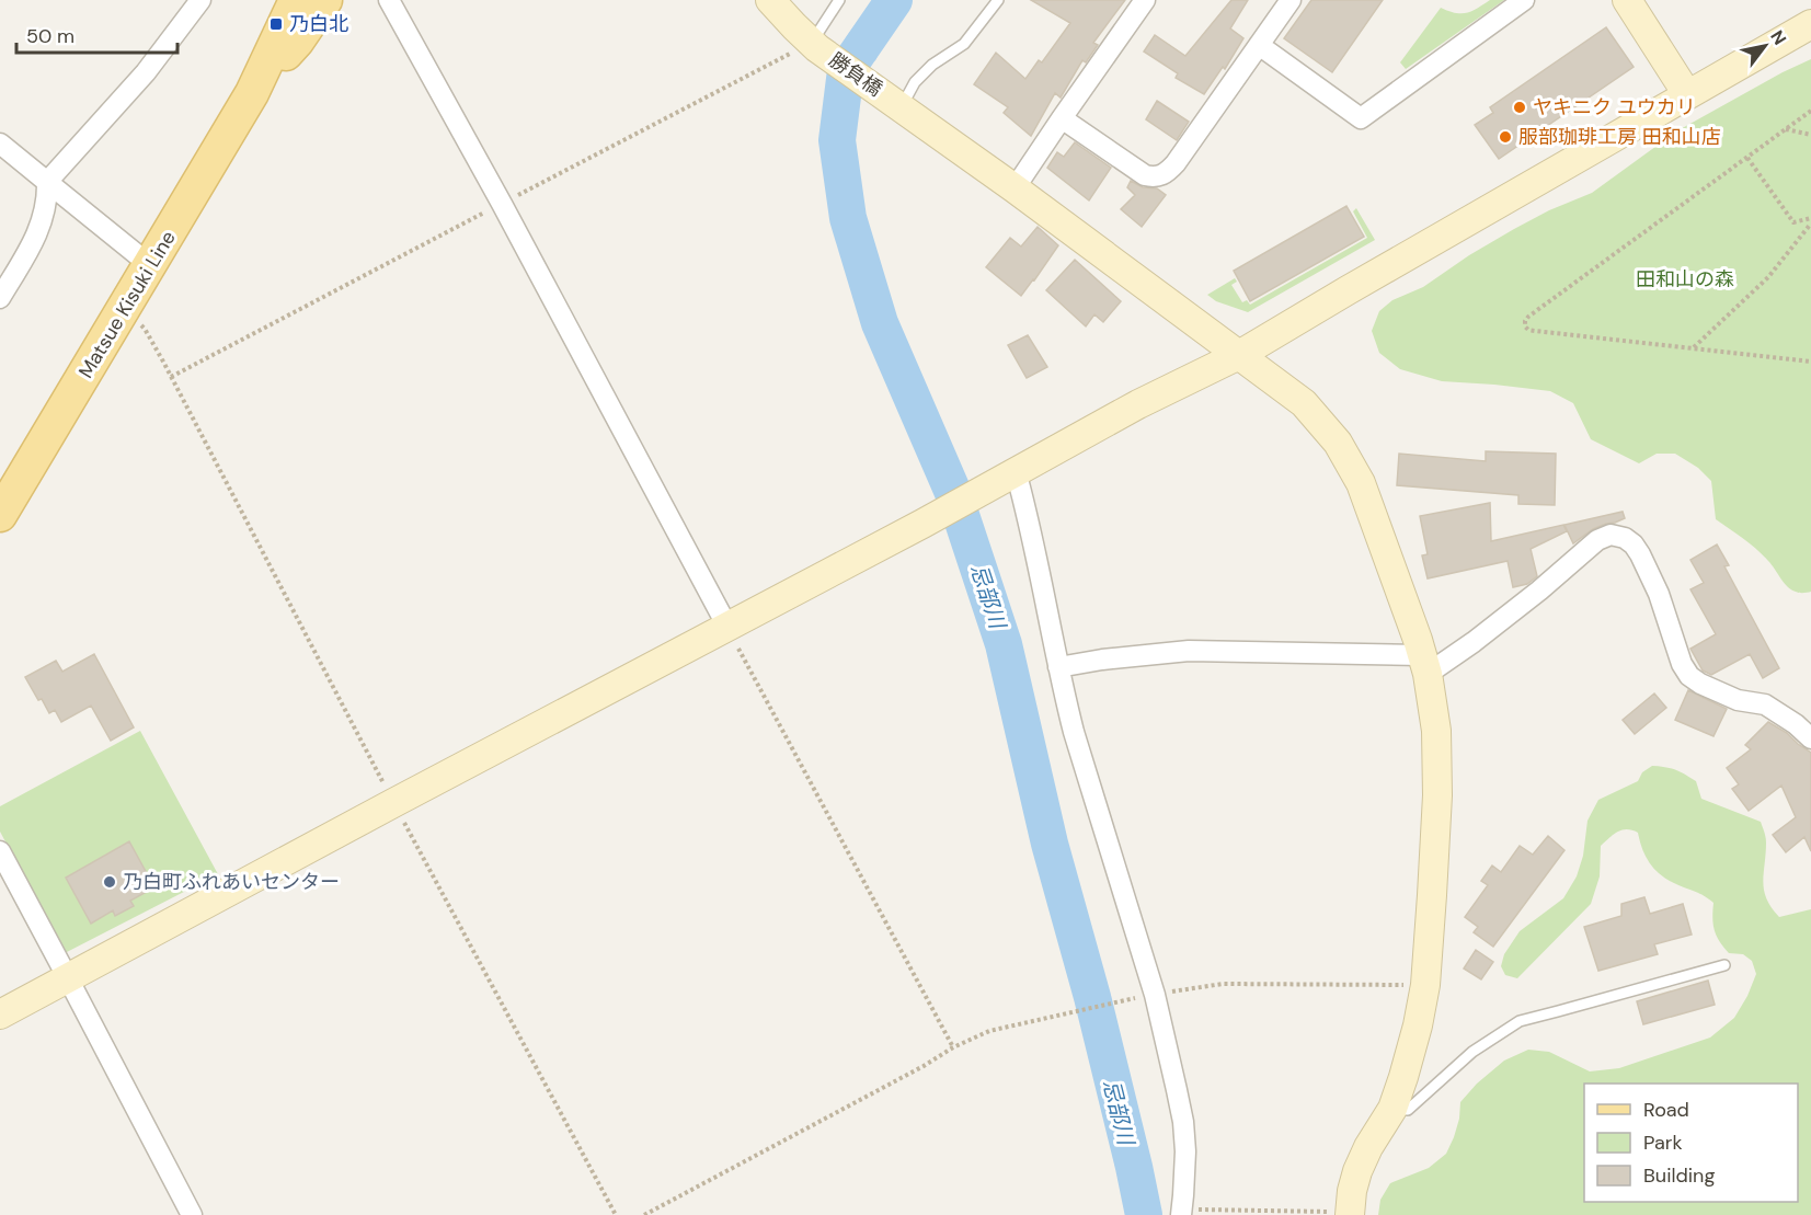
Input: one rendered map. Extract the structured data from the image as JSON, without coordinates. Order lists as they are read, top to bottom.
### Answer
{
  "streets": {
    "main road": ["Matsue Kisuki Line"],
    "street": ["勝負橋"]
  },
  "water": ["忌部川"],
  "parks": ["田和山の森"],
  "places": {
    "transit": ["乃白北"],
    "other": ["ヤキニク ユウカリ", "服部珈琲工房 田和山店", "乃白町ふれあいセンター"]
  },
  "legend": ["Road", "Park", "Building"],
  "scale_bar": "50 m",
  "north": "top right"
}
